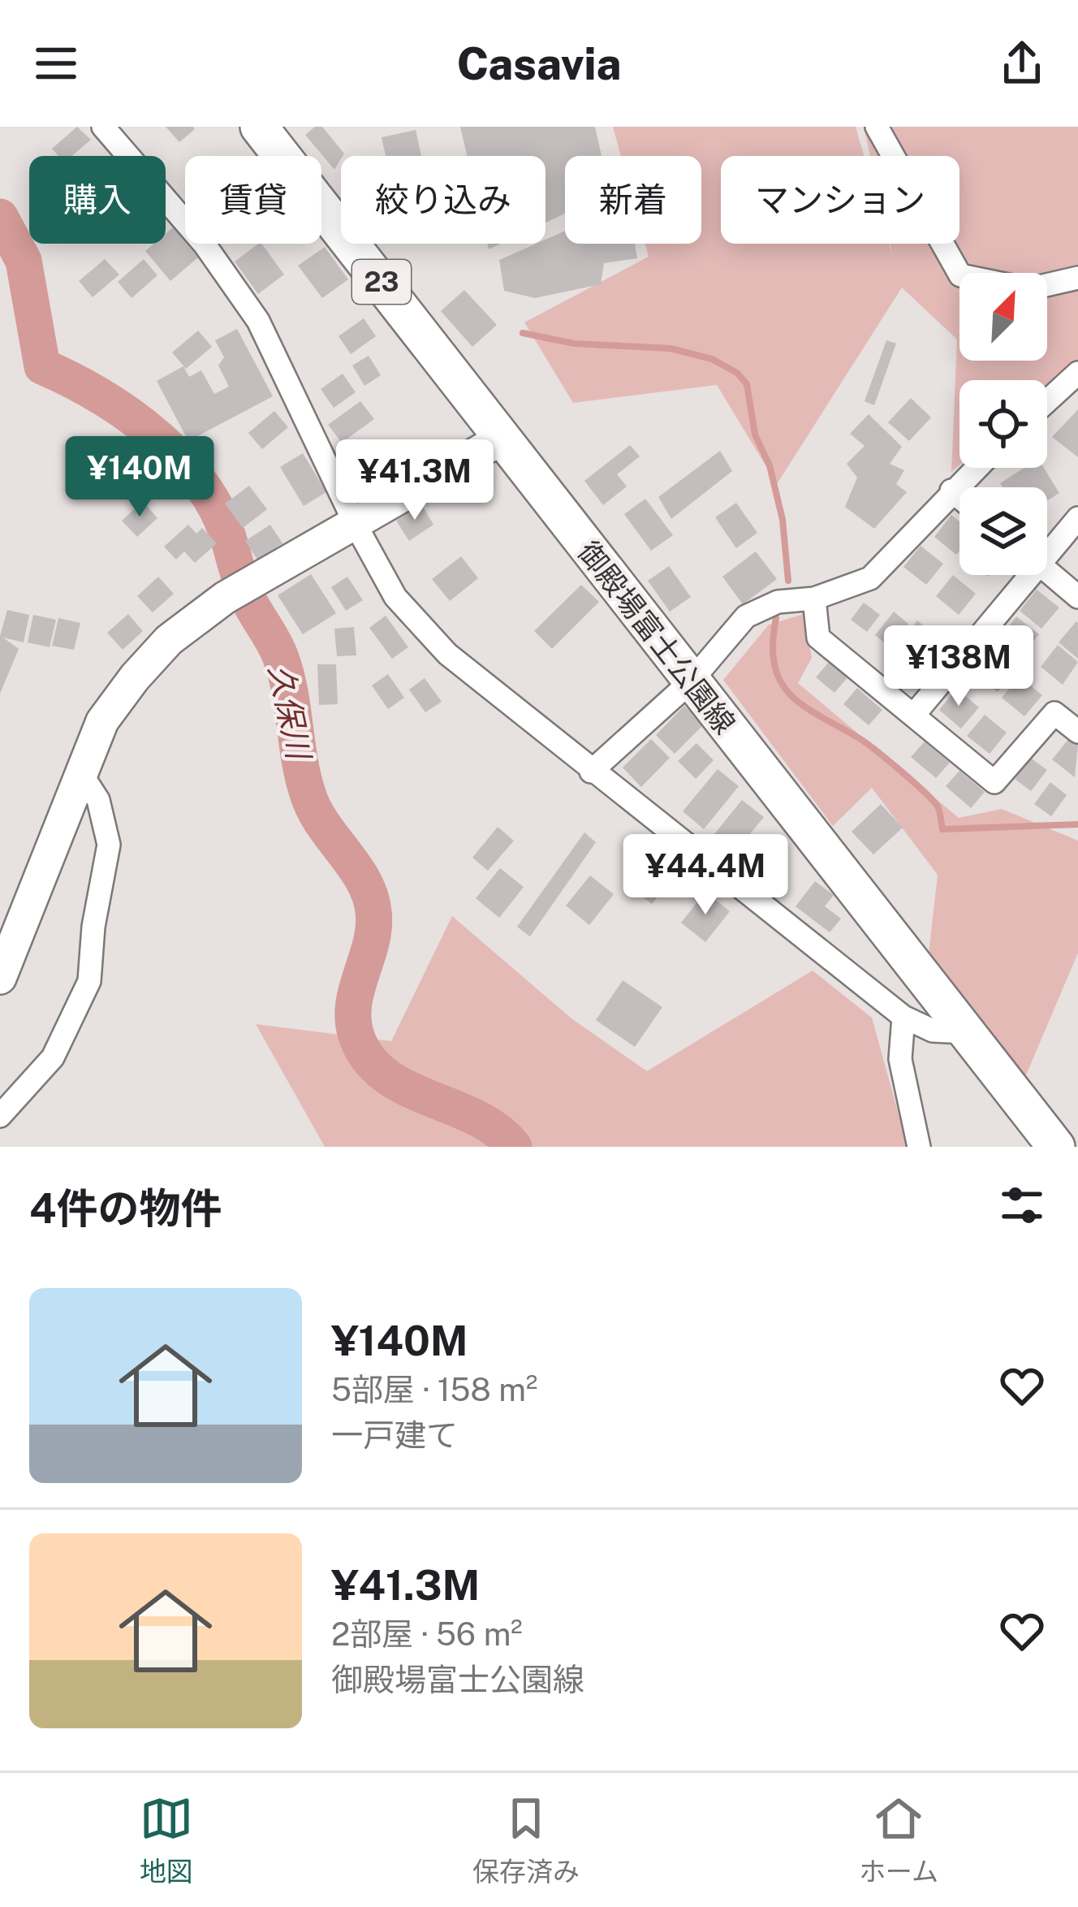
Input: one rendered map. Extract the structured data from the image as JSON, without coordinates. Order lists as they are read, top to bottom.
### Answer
{
  "streets": {
    "main road": ["23", "御殿場富士公園線"]
  },
  "water": ["久保川"],
  "north": "top right",
  "page": {
    "header": "Casavia",
    "chip": [
      "購入",
      "賃貸",
      "絞り込み",
      "新着",
      "マンション"
    ],
    "price": [
      "¥140M",
      "¥41.3M",
      "¥138M",
      "¥44.4M"
    ],
    "heading": "4件の物件",
    "list": [
      {
        "name": "¥140M",
        "note": "5部屋 · 158 m² · 一戸建て"
      },
      {
        "name": "¥41.3M",
        "note": "2部屋 · 56 m² · 御殿場富士公園線"
      }
    ],
    "tabs": ["地図", "保存済み", "ホーム"]
  }
}
